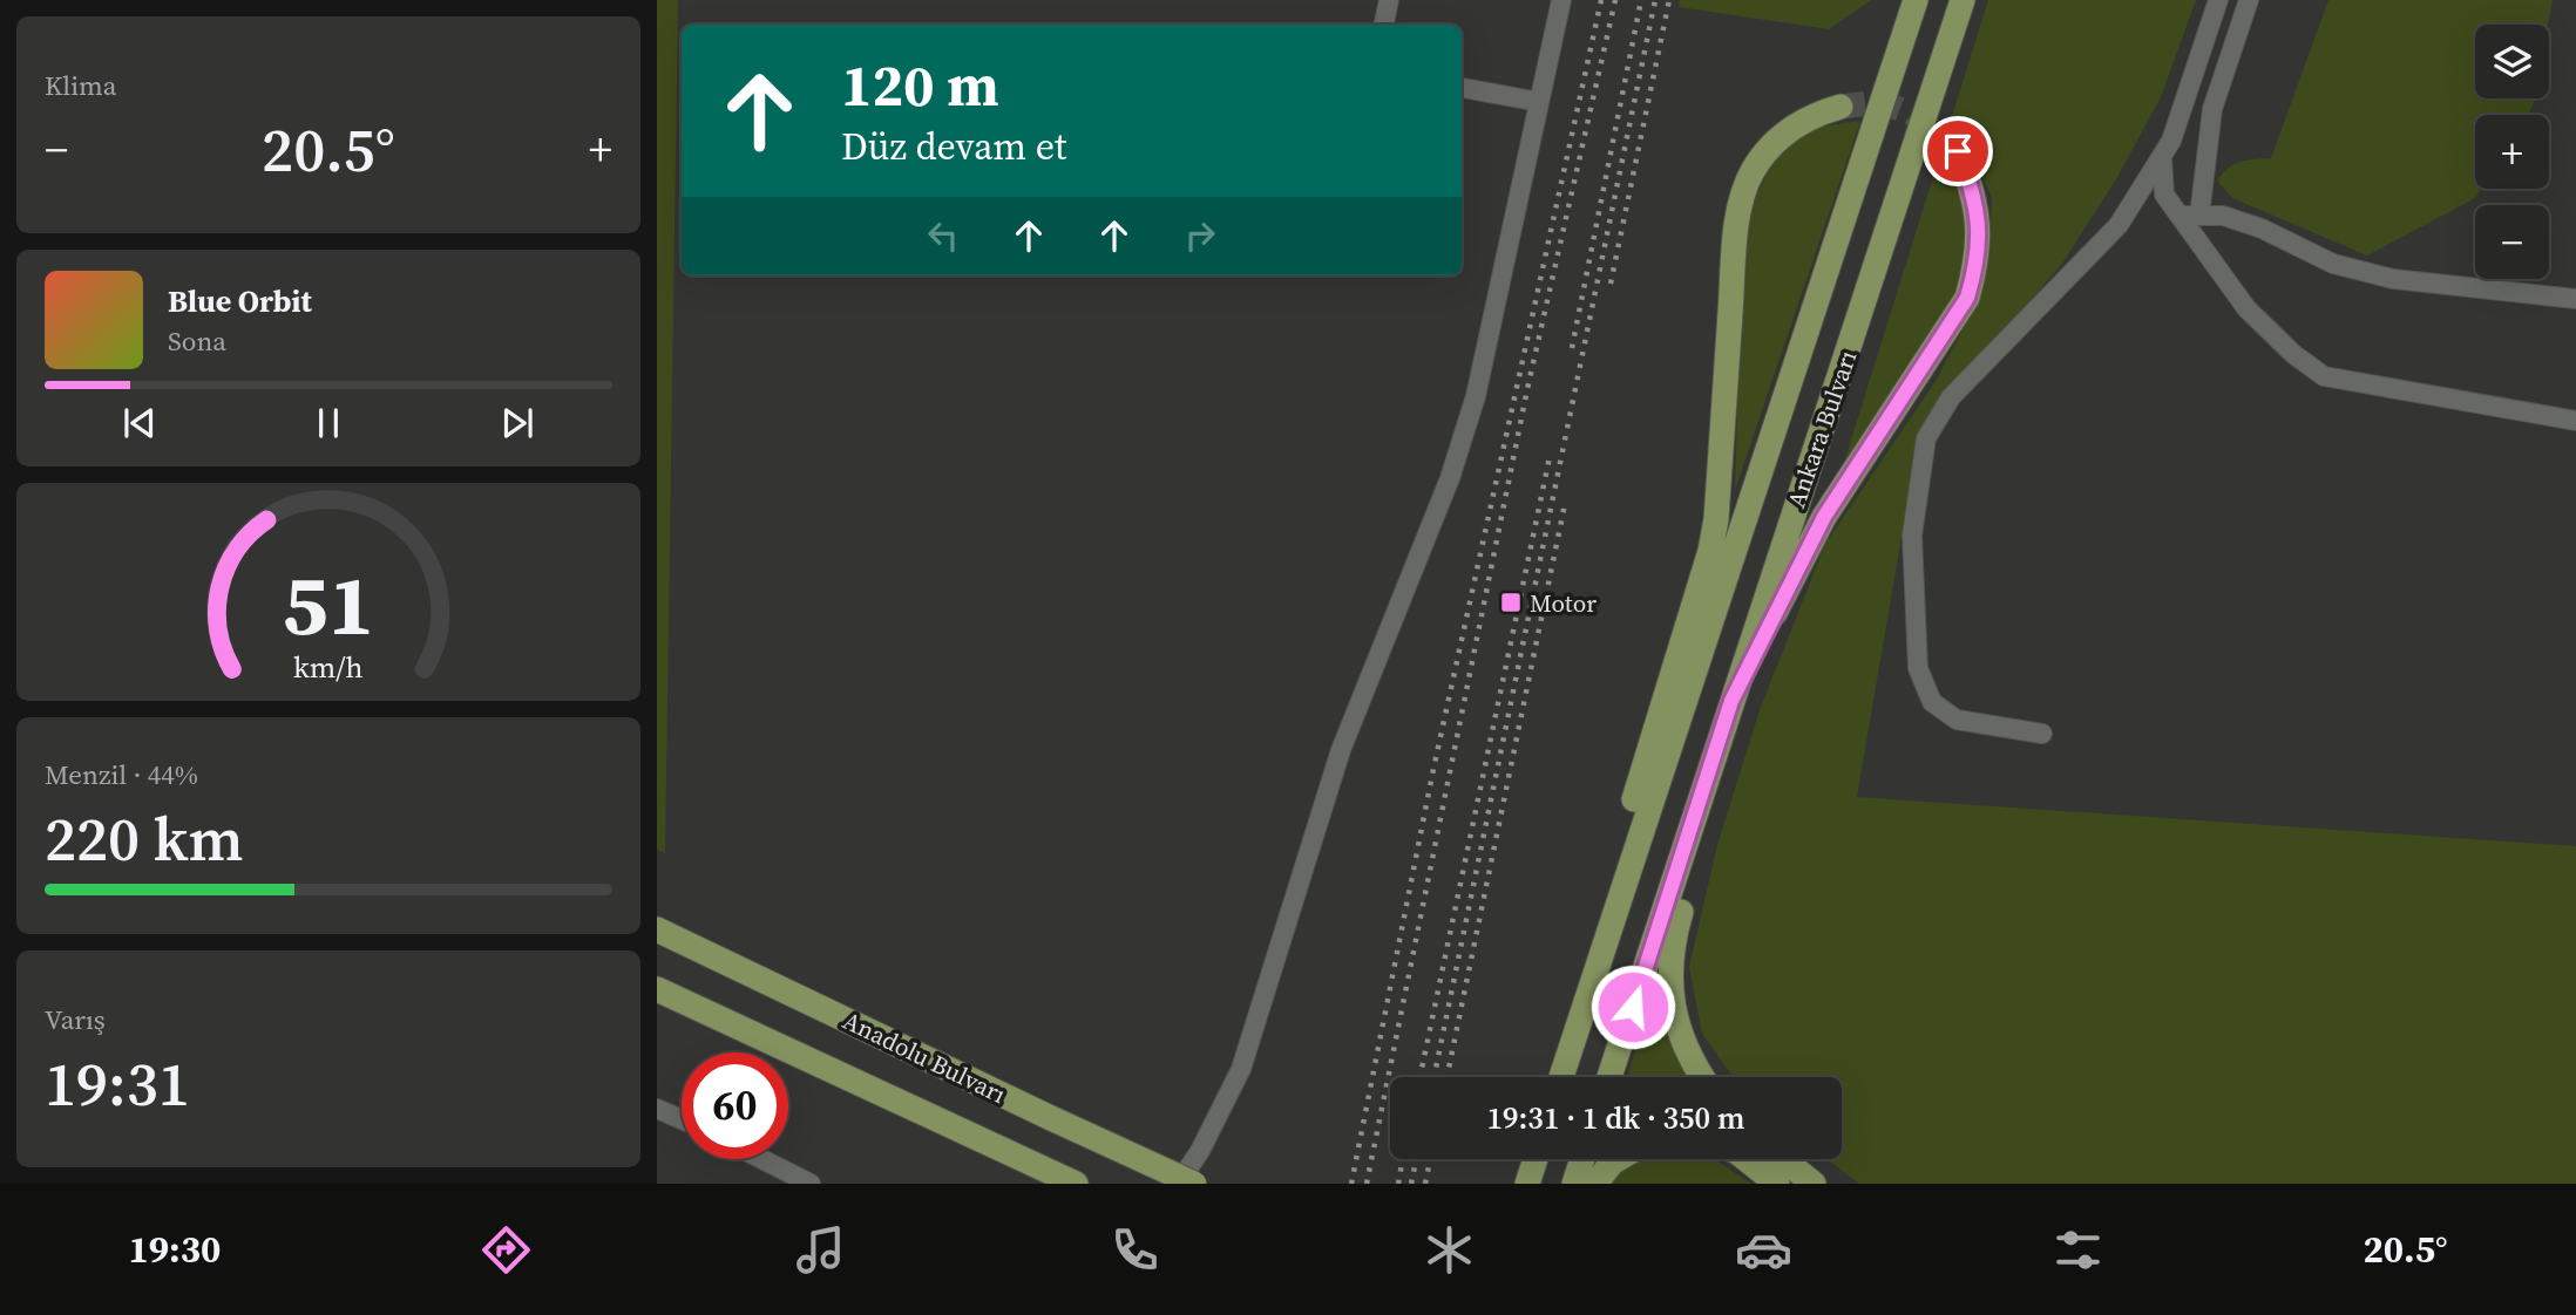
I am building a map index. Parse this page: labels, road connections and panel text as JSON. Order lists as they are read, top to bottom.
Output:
{
  "streets": {
    "main road": ["Ankara Bulvarı", "Anadolu Bulvarı"]
  },
  "places": {
    "transit": ["Motor"]
  },
  "page": {
    "tile": [
      "Klima",
      ["Menzil · 44%", "220 km"],
      ["Varış", "19:31"]
    ],
    "map_buttons": ["+", "−"],
    "turn": ["120 m", "Düz devam et"],
    "heat": ["−", "20.5°", "+"],
    "song": ["Blue Orbit", "Sona"],
    "limit": "60",
    "trip": "19:31 · 1 dk · 350 m",
    "tabs": ["19:30", "20.5°"],
    "gauge": ["51", "km/h"]
  }
}
